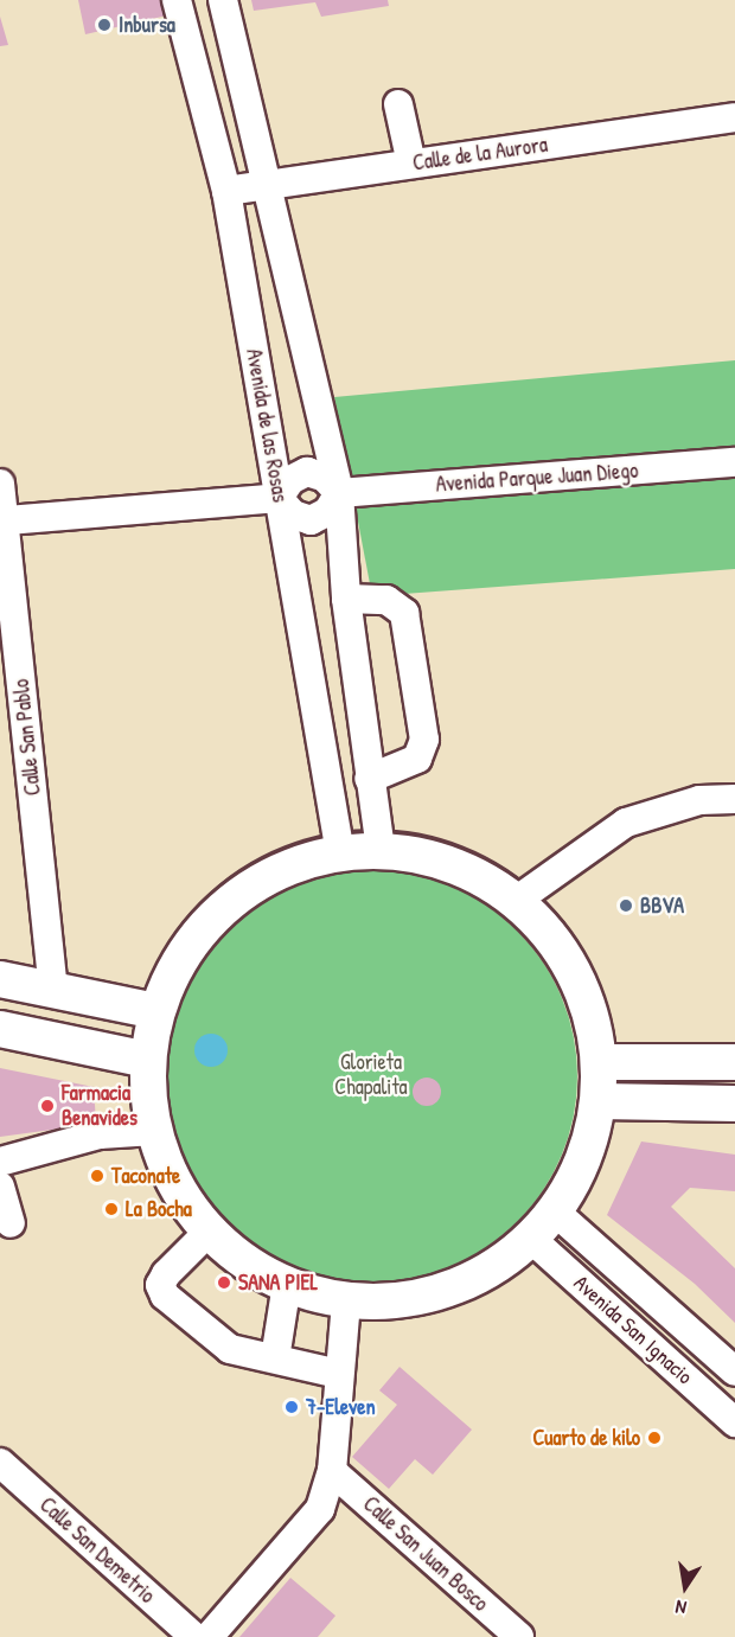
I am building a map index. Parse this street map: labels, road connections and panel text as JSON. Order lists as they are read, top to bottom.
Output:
{
  "streets": {
    "street": [
      "Calle de la Aurora",
      "Avenida de las Rosas",
      "Avenida Parque Juan Diego",
      "Calle San Pablo",
      "Avenida San Ignacio",
      "Calle San Demetrio",
      "Calle San Juan Bosco"
    ]
  },
  "crossings": [
    ["Calle de la Aurora", "Avenida de las Rosas"],
    ["Avenida de las Rosas", "Avenida Parque Juan Diego"]
  ],
  "parks": ["Glorieta Chapalita"],
  "places": [
    "Inbursa",
    "BBVA",
    "Farmacia Benavides",
    "Taconate",
    "La Bocha",
    "SANA PIEL",
    "7-Eleven",
    "Cuarto de kilo"
  ],
  "north": "bottom"
}
